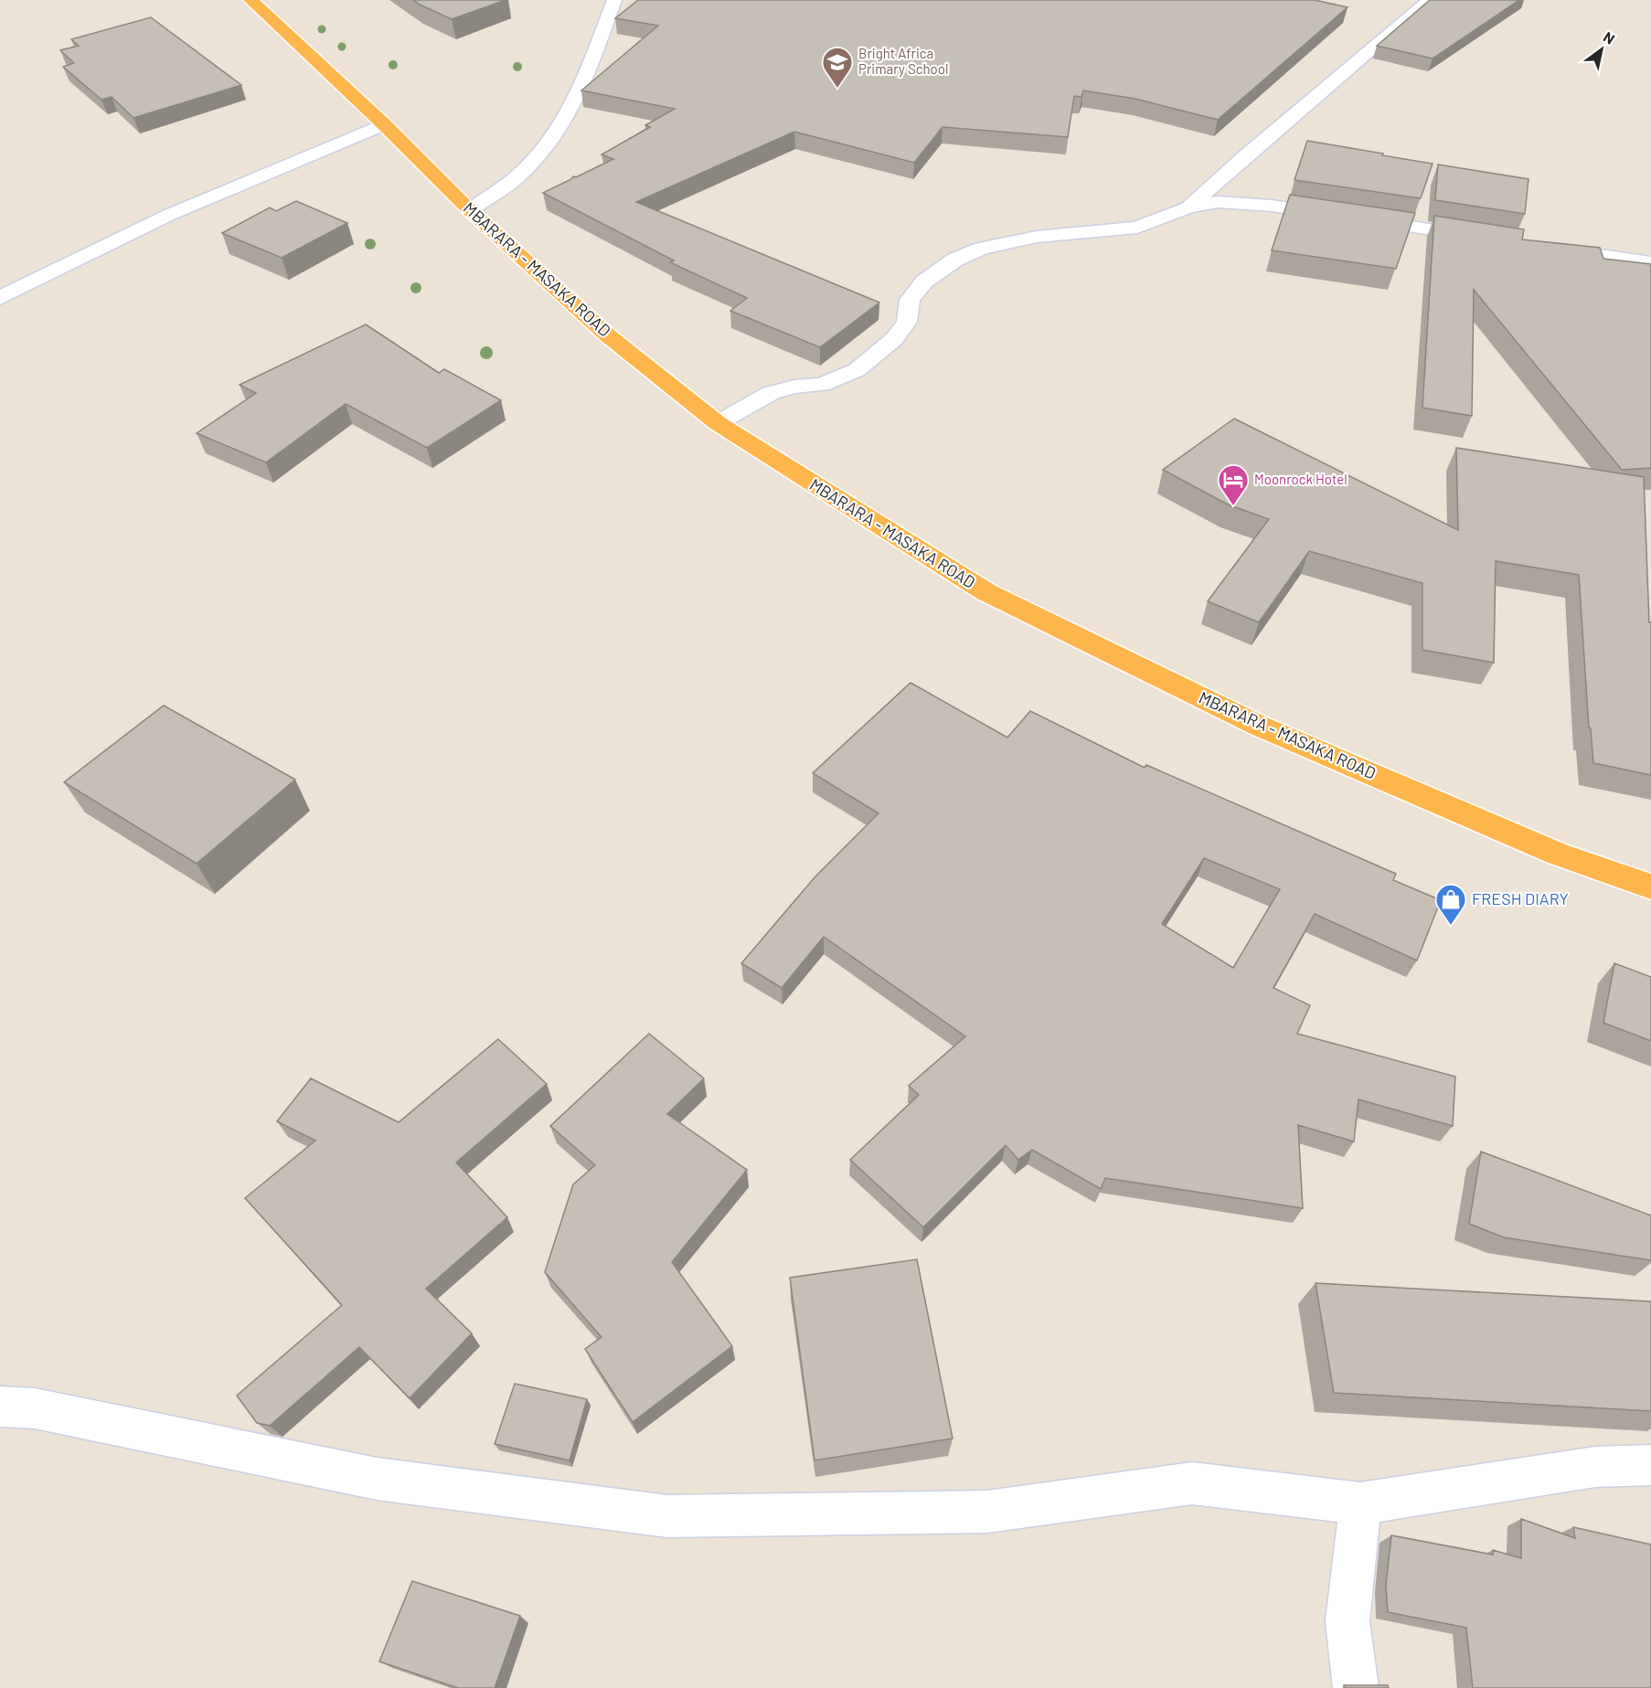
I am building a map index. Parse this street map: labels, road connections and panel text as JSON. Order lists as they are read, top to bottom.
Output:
{
  "streets": {
    "highway": ["MBARARA - MASAKA ROAD"]
  },
  "places": {
    "school or university": ["Bright Africa Primary School"],
    "hotel": ["Moonrock Hotel"],
    "shop": ["FRESH DIARY"]
  },
  "north": "top right"
}
